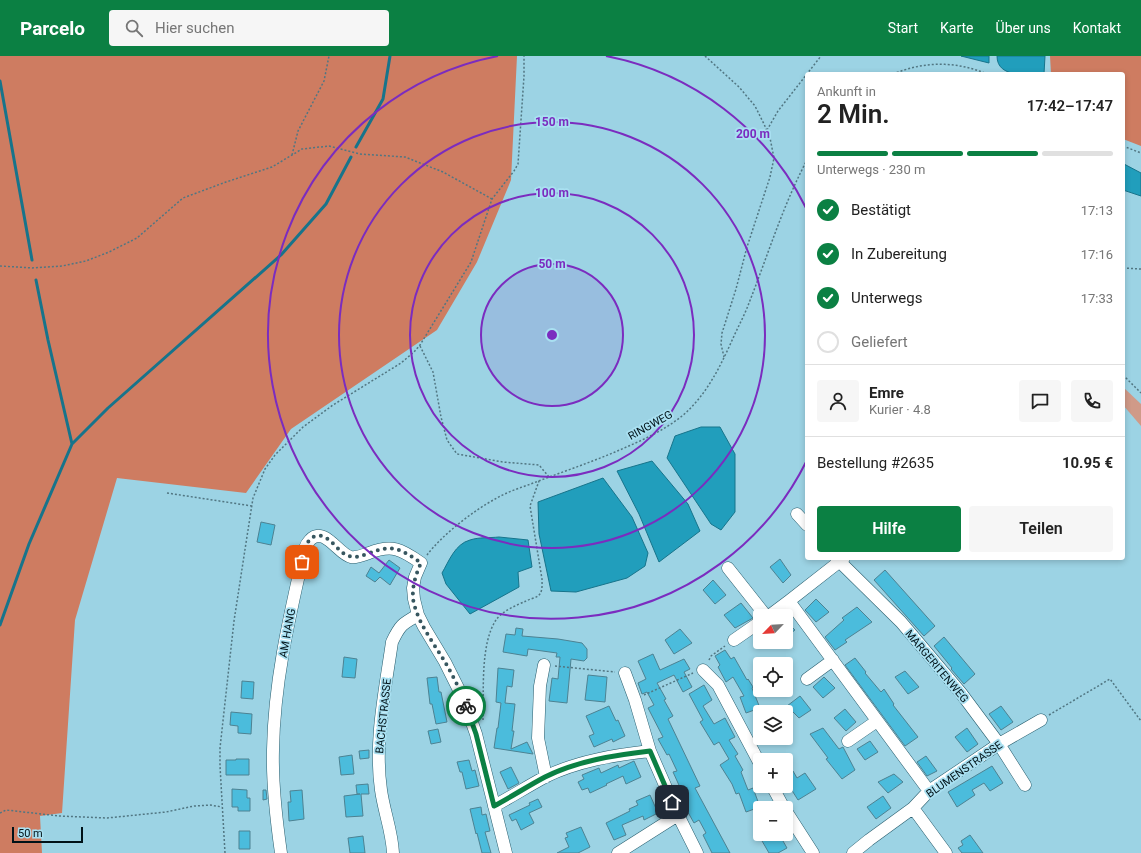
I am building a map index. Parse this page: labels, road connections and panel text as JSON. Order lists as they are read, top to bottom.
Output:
{
  "streets": {
    "street": [
      "AM HANG",
      "MARGERITENWEG",
      "BACHSTRASSE",
      "BLUMENSTRASSE"
    ],
    "path": ["RINGWEG"]
  },
  "crossings": [
    ["RINGWEG", "AM HANG"],
    ["MARGERITENWEG", "BLUMENSTRASSE"]
  ],
  "scale_bar": "50 m",
  "north": "bottom left",
  "page": {
    "header": "Parcelo",
    "search": "Hier suchen",
    "nav": [
      "Start",
      "Karte",
      "Über uns",
      "Kontakt"
    ],
    "heading": ["2 Min.", "Ankunft in", "17:42–17:47"],
    "panel": [
      "Emre",
      "Kurier · 4.8",
      "Bestellung #2635",
      "10.95 €"
    ],
    "bar": "Unterwegs · 230 m",
    "list": [
      ["Bestätigt", "17:13"],
      ["In Zubereitung", "17:16"],
      ["Unterwegs", "17:33"],
      "Geliefert"
    ],
    "buttons": ["Hilfe", "Teilen"],
    "map_buttons": ["+", "−"],
    "scale": "50 m"
  },
  "rings": [
    "150 m",
    "200 m",
    "100 m",
    "50 m"
  ]
}
